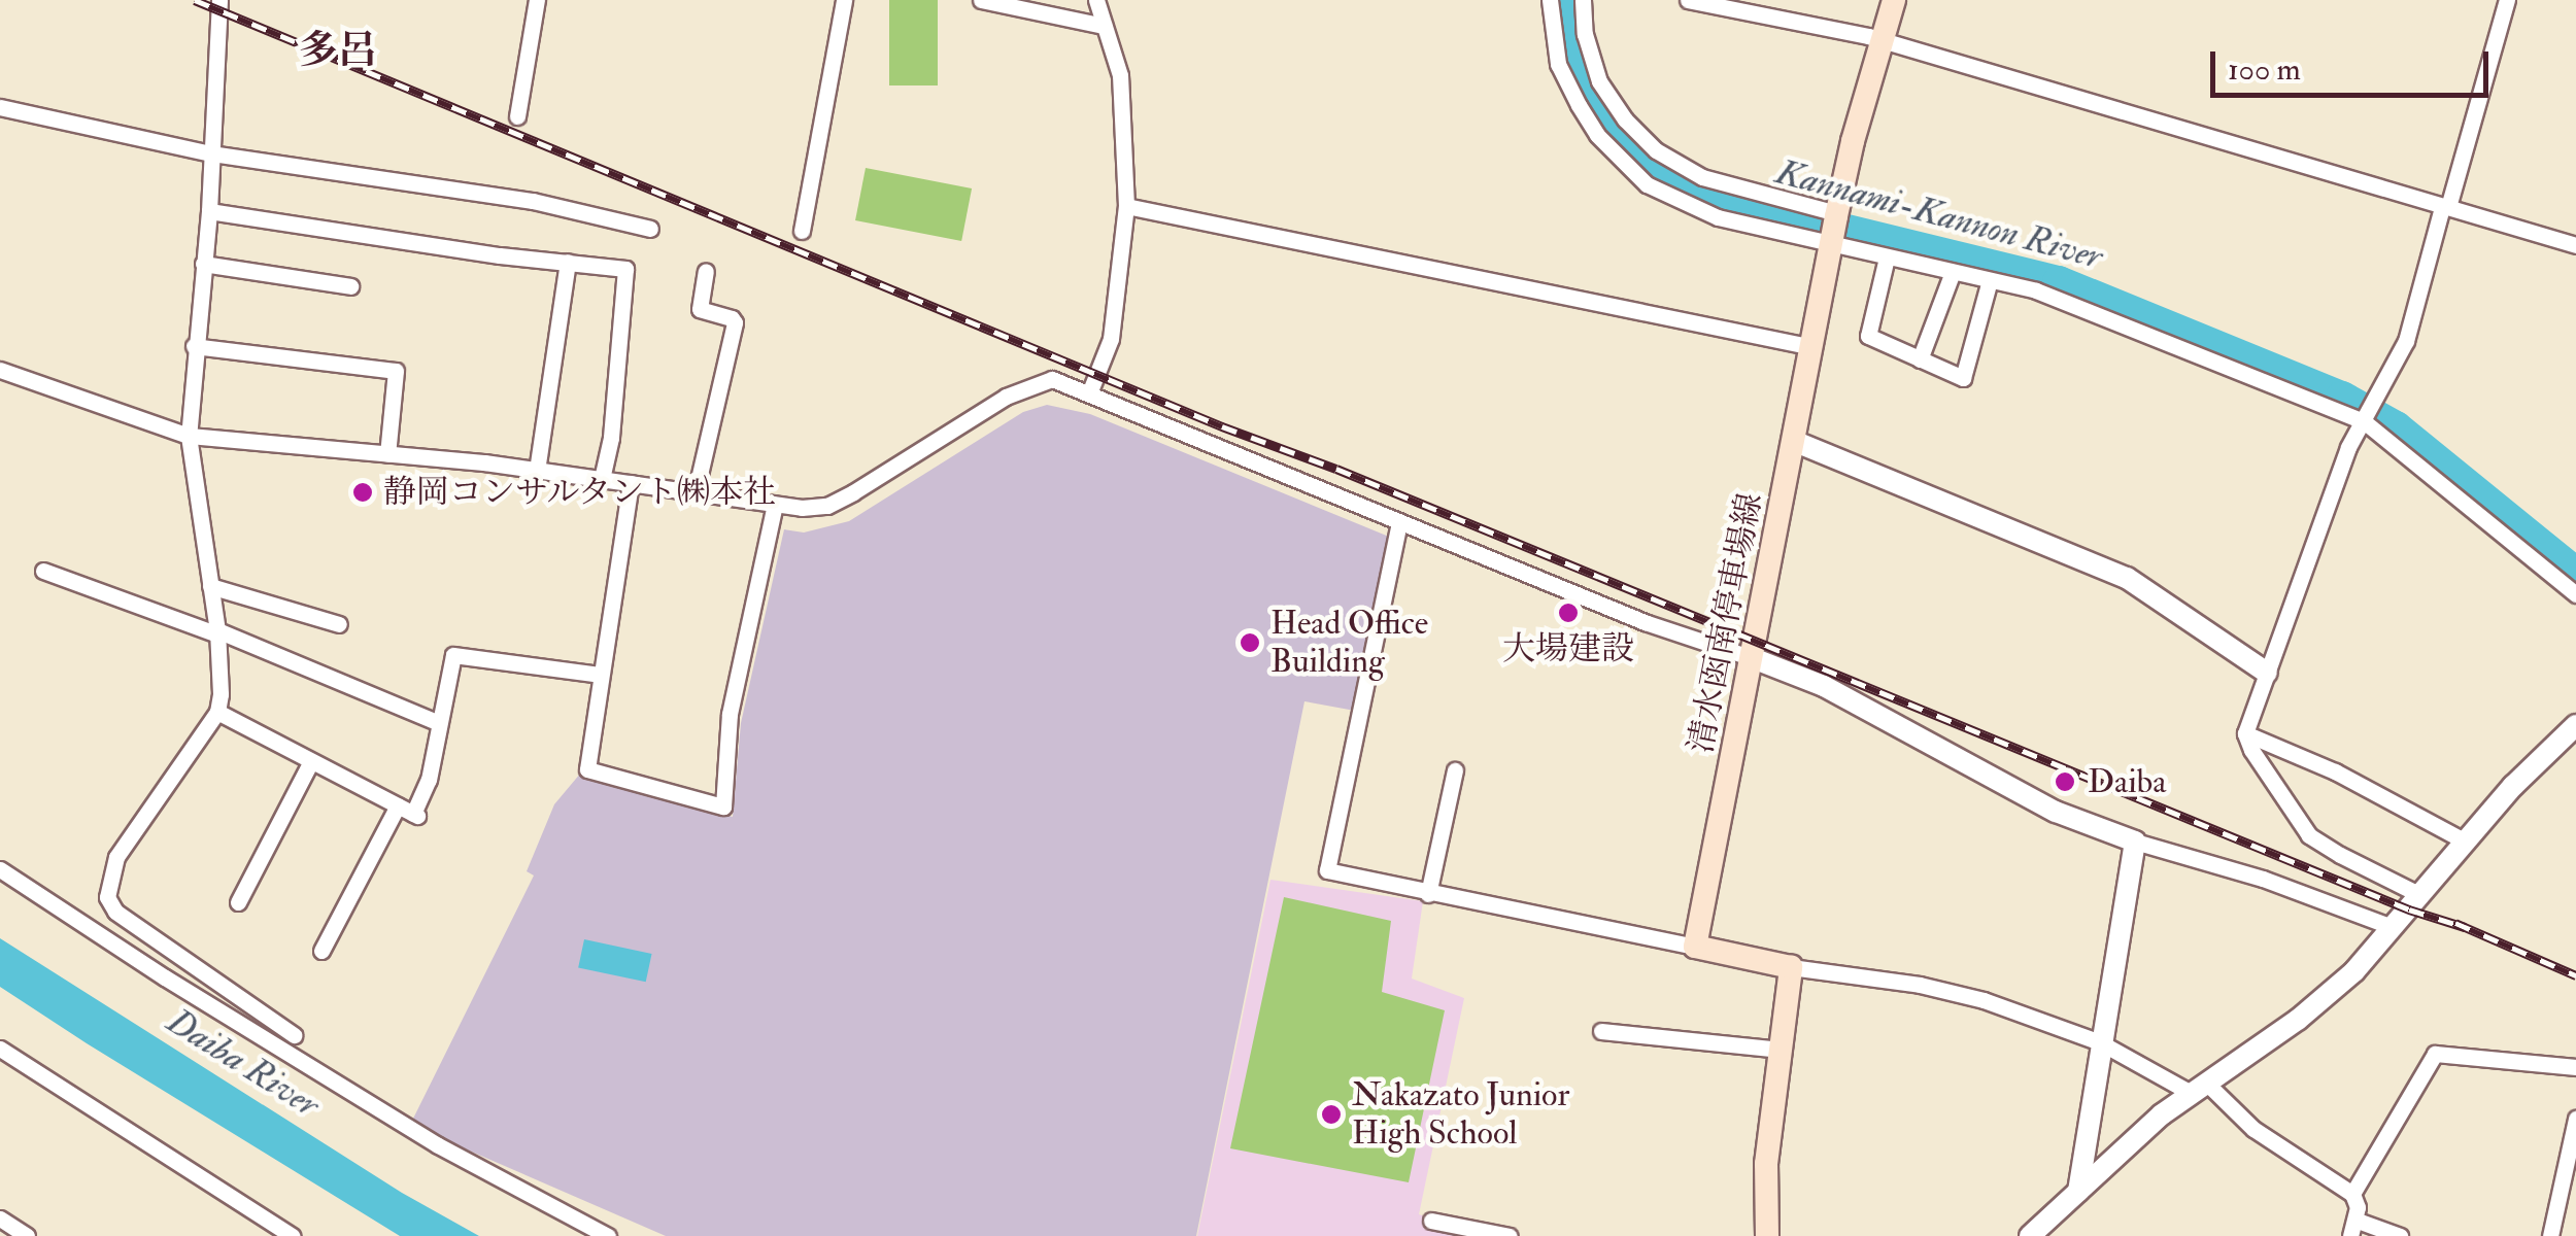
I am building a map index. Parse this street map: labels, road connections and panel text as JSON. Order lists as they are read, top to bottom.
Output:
{
  "streets": {
    "main road": ["清水函南停車場線"]
  },
  "districts": ["多呂"],
  "water": ["Kannami-Kannon River", "Daiba River"],
  "places": [
    "静岡コンサルタント㈱本社",
    "大場建設",
    "Head Office Building",
    "Daiba",
    "Nakazato Junior High School"
  ],
  "scale_bar": "100 m"
}
